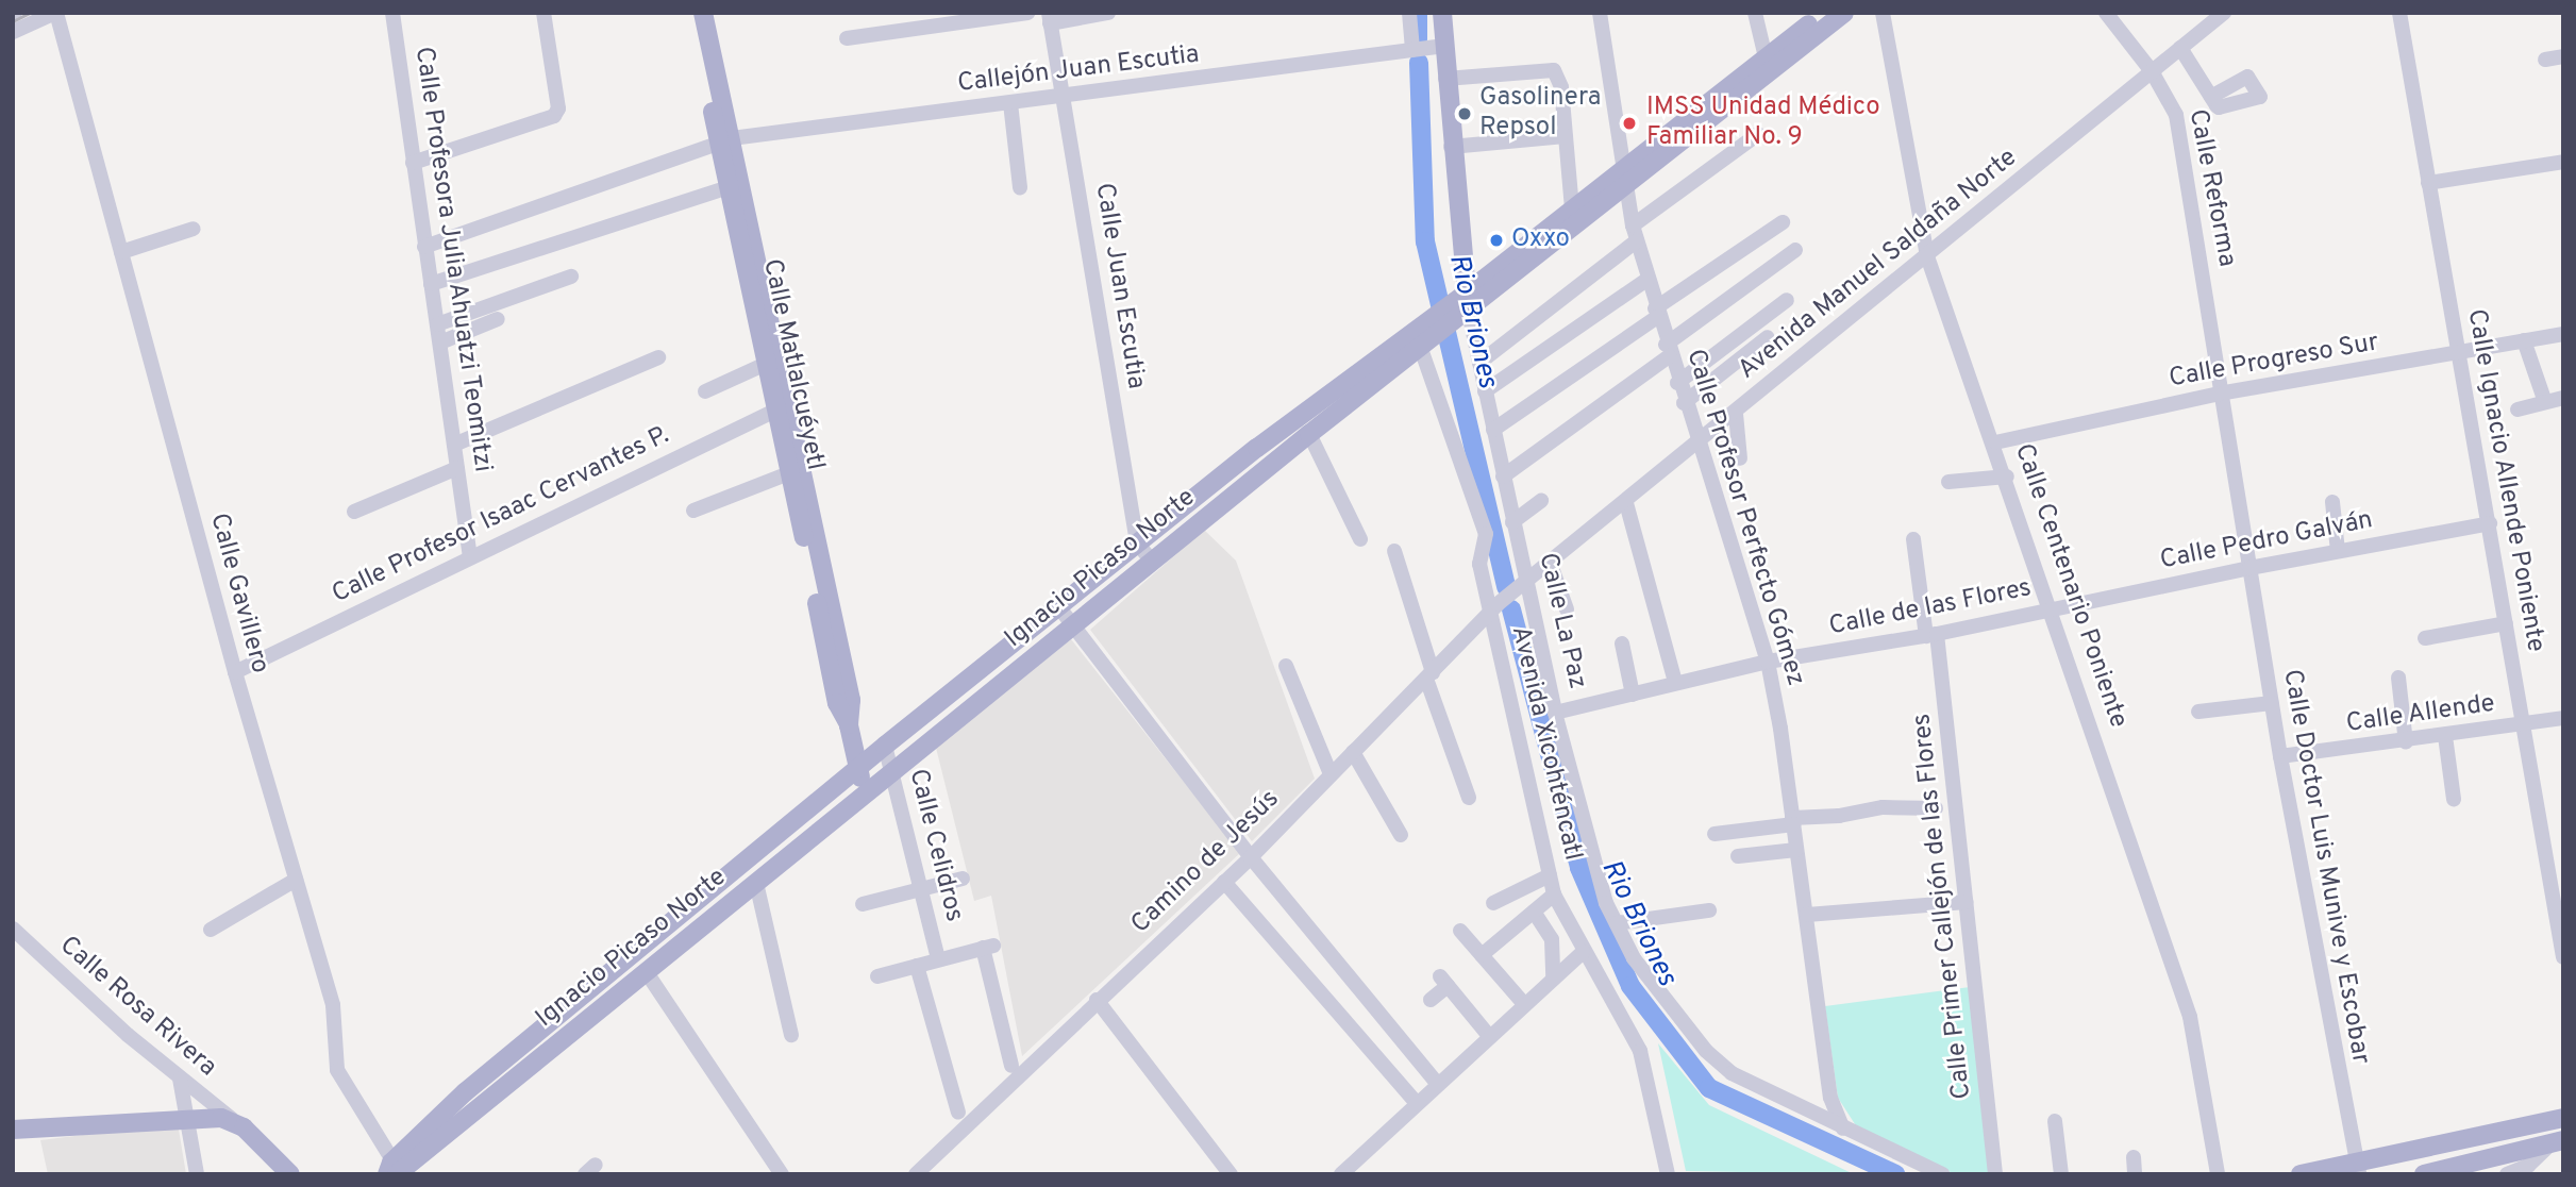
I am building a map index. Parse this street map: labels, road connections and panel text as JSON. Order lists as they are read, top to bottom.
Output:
{
  "streets": {
    "main road": ["Calle Matlalcuéyetl", "Ignacio Picaso Norte", "Calle La Paz"],
    "street": [
      "Callejón Juan Escutia",
      "Calle Reforma",
      "Calle Profesora Julia Ahuatzi Teomitzi",
      "Avenida Manuel Saldaña Norte",
      "Calle Juan Escutia",
      "Calle Progreso Sur",
      "Calle Ignacio Allende Poniente",
      "Calle Profesor Isaac Cervantes P.",
      "Calle Profesor Perfecto Gómez",
      "Calle Pedro Galván",
      "Calle Centenario Poniente",
      "Calle Gavillero",
      "Calle de las Flores",
      "Calle Allende",
      "Avenida Xicohténcatl",
      "Calle Celidros",
      "Camino de Jesús",
      "Calle Doctor Luis Munive y Escobar",
      "Calle Primer Callejón de las Flores",
      "Calle Rosa Rivera"
    ]
  },
  "crossings": [
    ["Callejón Juan Escutia", "Calle Profesora Julia Ahuatzi Teomitzi"],
    ["Callejón Juan Escutia", "Calle Juan Escutia"],
    ["Callejón Juan Escutia", "Calle Matlalcuéyetl"],
    ["Callejón Juan Escutia", "Calle La Paz"],
    ["Calle Reforma", "Avenida Manuel Saldaña Norte"],
    ["Calle Reforma", "Calle Progreso Sur"],
    ["Calle Reforma", "Calle Pedro Galván"],
    ["Calle Reforma", "Calle Doctor Luis Munive y Escobar"],
    ["Calle Profesora Julia Ahuatzi Teomitzi", "Calle Profesor Isaac Cervantes P."],
    ["Avenida Manuel Saldaña Norte", "Calle Profesor Perfecto Gómez"],
    ["Avenida Manuel Saldaña Norte", "Calle Centenario Poniente"],
    ["Avenida Manuel Saldaña Norte", "Calle La Paz"],
    ["Avenida Manuel Saldaña Norte", "Camino de Jesús"],
    ["Calle Juan Escutia", "Ignacio Picaso Norte"],
    ["Calle Progreso Sur", "Calle Ignacio Allende Poniente"],
    ["Calle Progreso Sur", "Calle Centenario Poniente"],
    ["Calle Matlalcuéyetl", "Calle Profesor Isaac Cervantes P."],
    ["Calle Matlalcuéyetl", "Ignacio Picaso Norte"],
    ["Calle Ignacio Allende Poniente", "Calle Pedro Galván"],
    ["Calle Ignacio Allende Poniente", "Calle Allende"],
    ["Calle Profesor Isaac Cervantes P.", "Calle Gavillero"],
    ["Calle Profesor Perfecto Gómez", "Ignacio Picaso Norte"],
    ["Calle Profesor Perfecto Gómez", "Calle de las Flores"],
    ["Calle Profesor Perfecto Gómez", "Calle La Paz"],
    ["Calle Pedro Galván", "Calle Centenario Poniente"],
    ["Calle Pedro Galván", "Calle de las Flores"],
    ["Calle Pedro Galván", "Calle Doctor Luis Munive y Escobar"],
    ["Ignacio Picaso Norte", "Calle Gavillero"],
    ["Ignacio Picaso Norte", "Calle La Paz"],
    ["Ignacio Picaso Norte", "Avenida Xicohténcatl"],
    ["Ignacio Picaso Norte", "Calle Celidros"],
    ["Calle Centenario Poniente", "Calle de las Flores"],
    ["Calle de las Flores", "Calle La Paz"],
    ["Calle de las Flores", "Calle Primer Callejón de las Flores"],
    ["Calle La Paz", "Camino de Jesús"],
    ["Calle Allende", "Calle Doctor Luis Munive y Escobar"],
    ["Avenida Xicohténcatl", "Camino de Jesús"]
  ],
  "water": ["Rio Briones"],
  "places": ["Gasolinera Repsol", "IMSS Unidad Médico Familiar No. 9", "Oxxo"]
}
